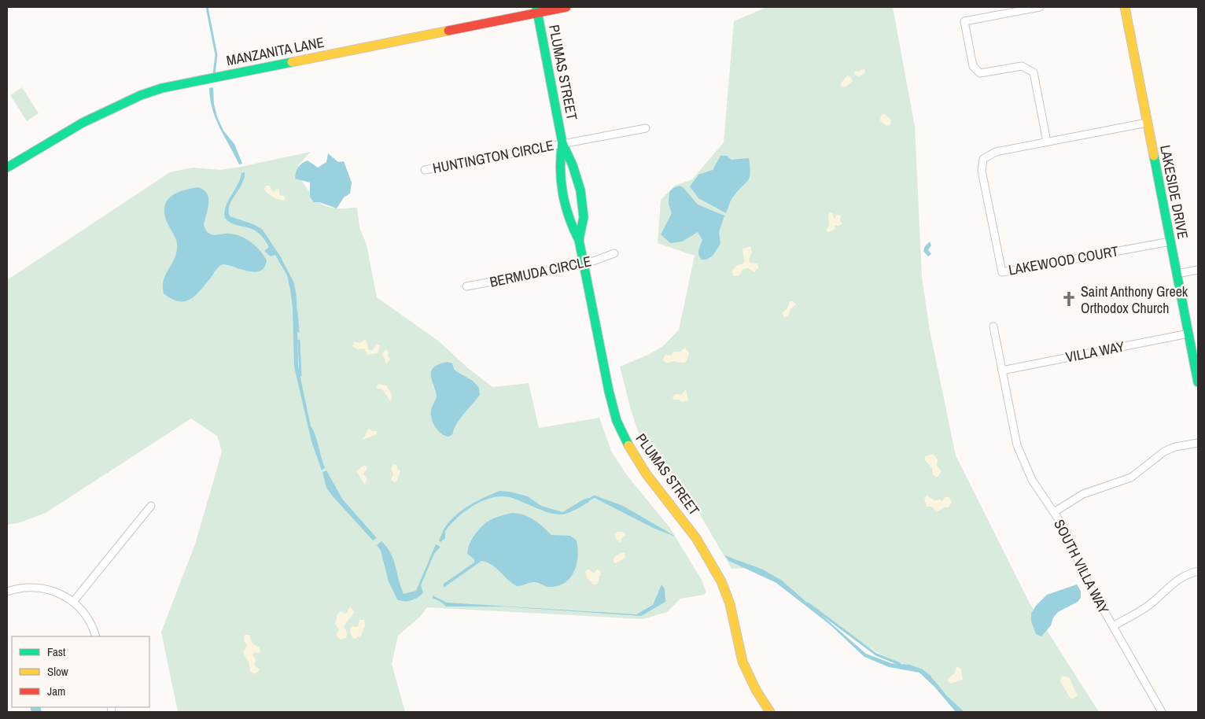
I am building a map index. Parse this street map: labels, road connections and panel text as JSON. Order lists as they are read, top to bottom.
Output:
{
  "streets": {
    "street": [
      "MANZANITA LANE",
      "PLUMAS STREET",
      "HUNTINGTON CIRCLE",
      "LAKESIDE DRIVE",
      "LAKEWOOD COURT",
      "BERMUDA CIRCLE",
      "VILLA WAY",
      "SOUTH VILLA WAY"
    ]
  },
  "crossings": [
    ["MANZANITA LANE", "PLUMAS STREET"],
    ["PLUMAS STREET", "HUNTINGTON CIRCLE"],
    ["PLUMAS STREET", "BERMUDA CIRCLE"],
    ["LAKESIDE DRIVE", "LAKEWOOD COURT"],
    ["LAKESIDE DRIVE", "VILLA WAY"],
    ["VILLA WAY", "SOUTH VILLA WAY"]
  ],
  "places": {
    "church": ["Saint Anthony Greek Orthodox Church"]
  },
  "legend": ["Fast", "Slow", "Jam"]
}
